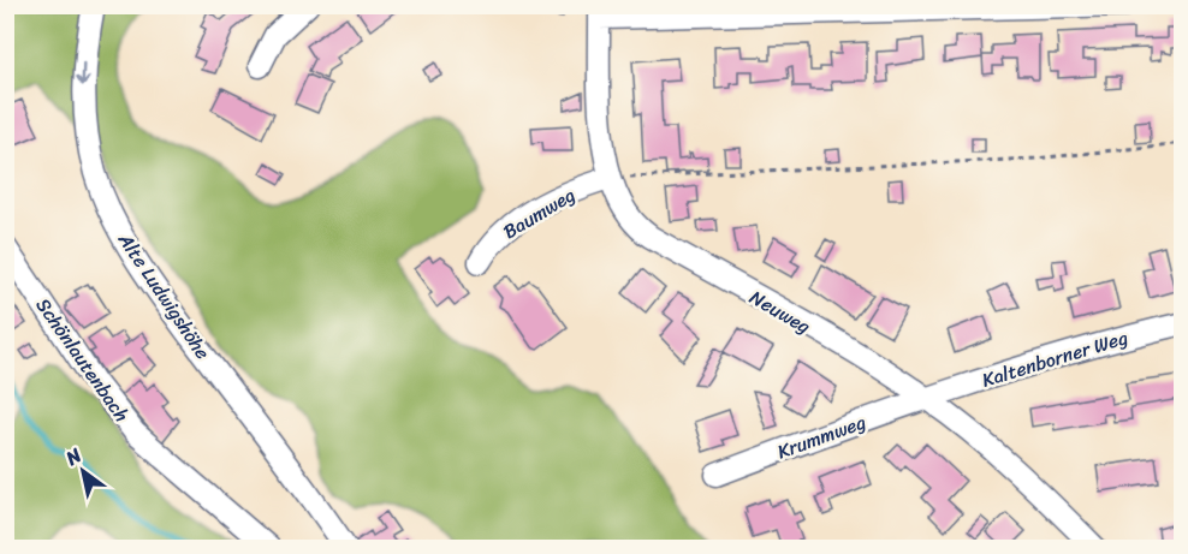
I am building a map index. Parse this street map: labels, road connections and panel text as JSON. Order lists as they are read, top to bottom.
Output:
{
  "streets": {
    "street": [
      "Baumweg",
      "Alte Ludwigshöhe",
      "Neuweg",
      "Kaltenborner Weg",
      "Schönlautenbach",
      "Krummweg"
    ]
  },
  "crossings": [
    ["Baumweg", "Neuweg"],
    ["Neuweg", "Kaltenborner Weg"],
    ["Neuweg", "Krummweg"],
    ["Kaltenborner Weg", "Krummweg"]
  ],
  "one_way": ["Alte Ludwigshöhe"],
  "north": "top left"
}
